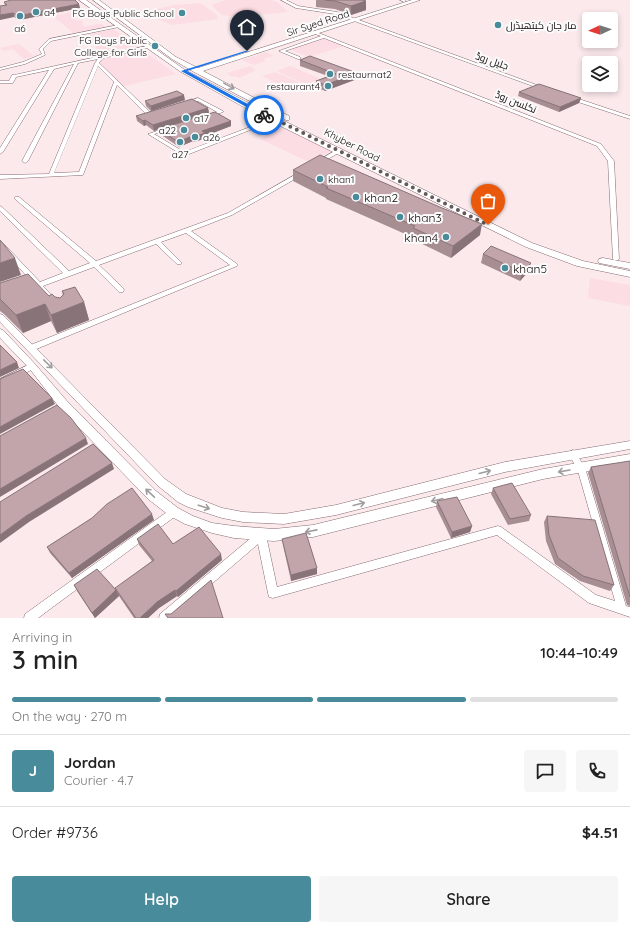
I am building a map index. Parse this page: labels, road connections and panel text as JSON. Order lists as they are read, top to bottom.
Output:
{
  "streets": {
    "main road": ["Sir Syed Road", "Khyber Road"],
    "street": ["جلیل روڈ", "نکلسن روڈ"]
  },
  "crossings": [
    ["Sir Syed Road", "جلیل روڈ"],
    ["Sir Syed Road", "نکلسن روڈ"]
  ],
  "places": [
    "a4",
    "FG Boys Public School",
    "a6",
    "مار جان کیتھیڈرل",
    "FG Boys Public College for Girls",
    "restaurnat2",
    "restaurant4",
    "a17",
    "a22",
    "a26",
    "a27",
    "khan1",
    "khan2",
    "khan3",
    "khan4",
    "khan5"
  ],
  "north": "left",
  "page": {
    "heading": ["3 min", "Arriving in", "10:44–10:49"],
    "panel": [
      "Jordan",
      "Courier · 4.7",
      "Order #9736",
      "$4.51"
    ],
    "bar": "On the way · 270 m",
    "round": "J",
    "buttons": ["Help", "Share"]
  }
}
